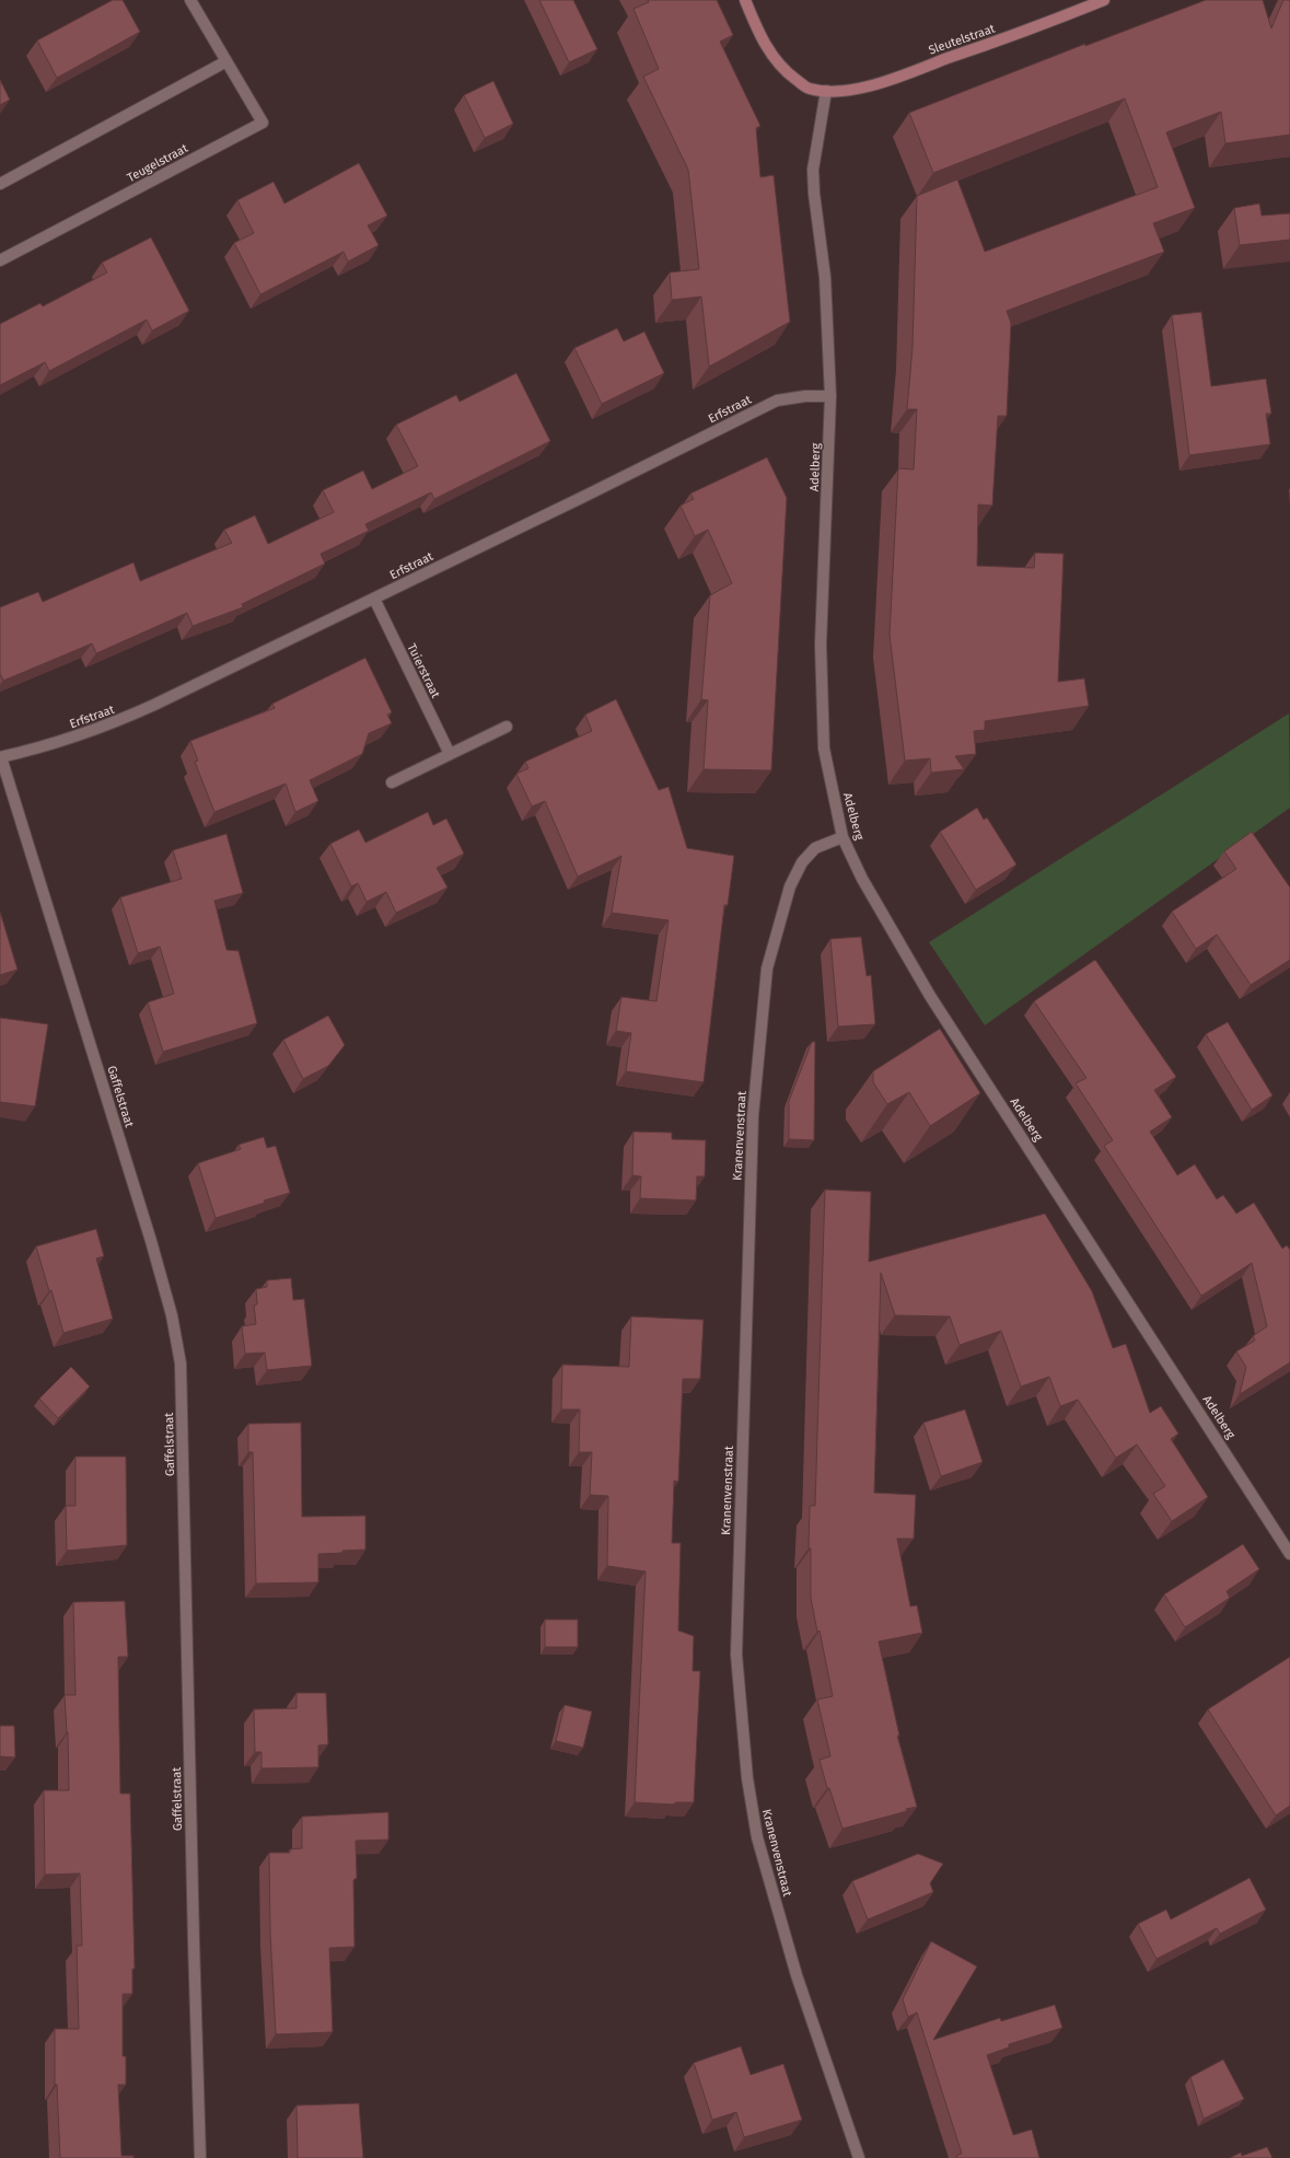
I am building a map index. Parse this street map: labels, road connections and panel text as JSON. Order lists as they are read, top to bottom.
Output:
{
  "streets": {
    "main road": ["Sleutelstraat"],
    "street": [
      "Teugelstraat",
      "Erfstraat",
      "Adelberg",
      "Tuierstraat",
      "Gaffelstraat",
      "Kranenvenstraat"
    ]
  },
  "crossings": [
    ["Sleutelstraat", "Adelberg"],
    ["Erfstraat", "Adelberg"],
    ["Erfstraat", "Tuierstraat"],
    ["Erfstraat", "Gaffelstraat"],
    ["Adelberg", "Kranenvenstraat"]
  ]
}
